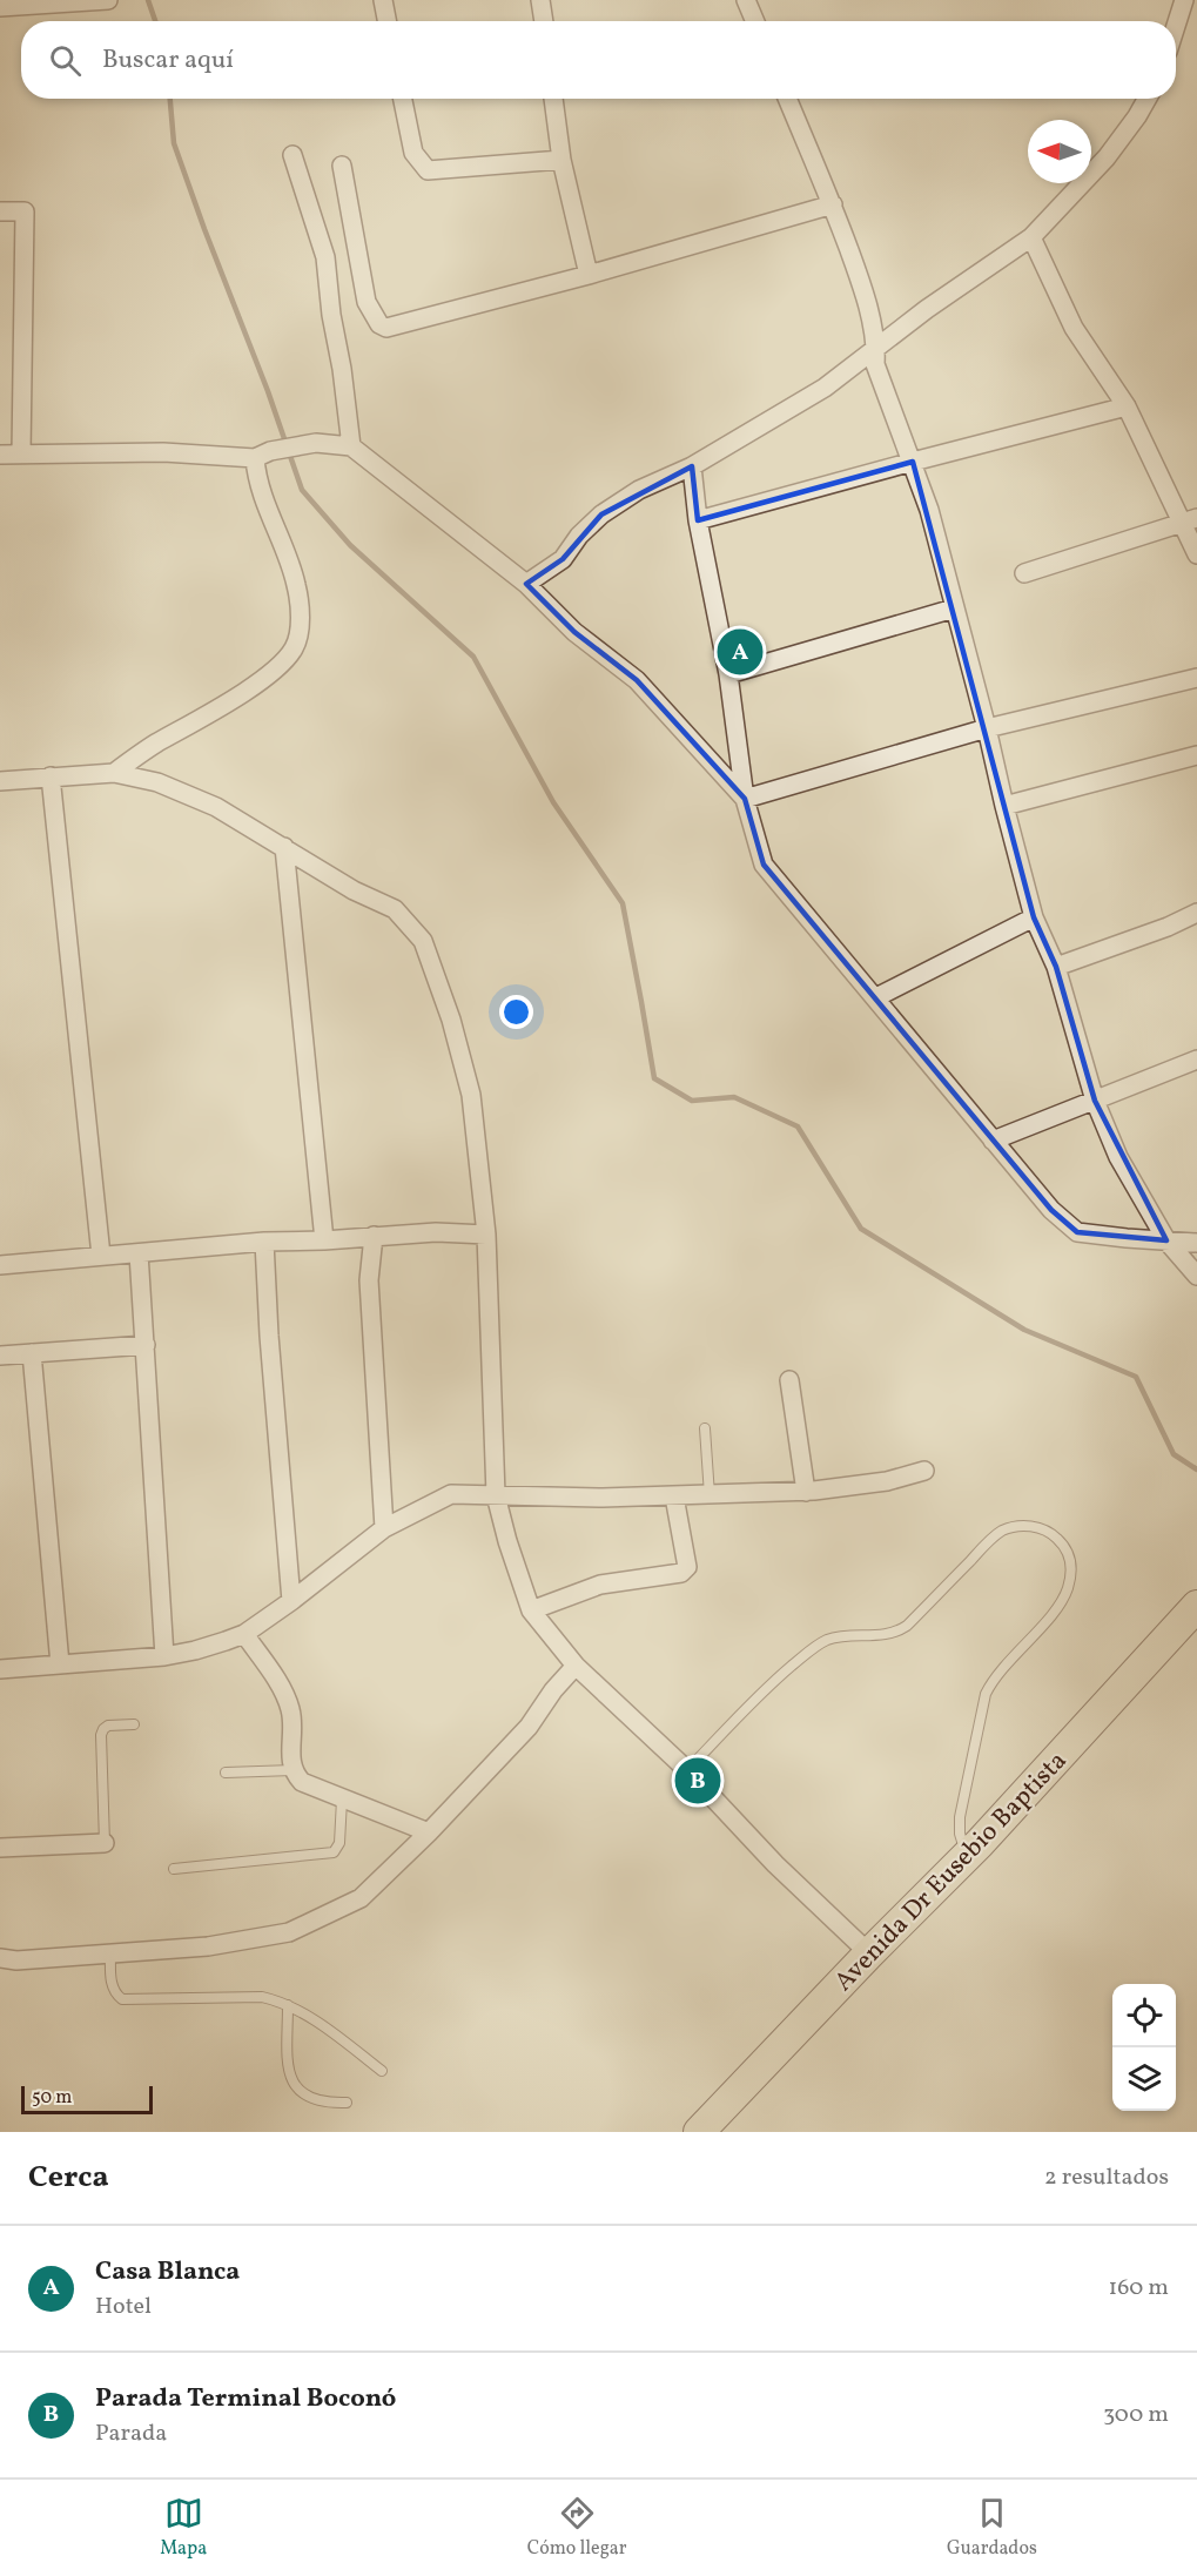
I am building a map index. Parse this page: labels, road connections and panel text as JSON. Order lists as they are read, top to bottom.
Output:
{
  "streets": {
    "main road": ["Avenida Dr Eusebio Baptista"]
  },
  "scale_bar": "50 m",
  "north": "left",
  "page": {
    "search": "Buscar aquí",
    "pins": ["A", "B"],
    "scale": "50 m",
    "heading": ["Cerca", "2 resultados"],
    "list": [
      {
        "mark": "A",
        "name": "Casa Blanca",
        "note": "Hotel",
        "value": "160 m"
      },
      {
        "mark": "B",
        "name": "Parada Terminal Boconó",
        "note": "Parada",
        "value": "300 m"
      }
    ],
    "nav": ["Mapa", "Cómo llegar", "Guardados"]
  }
}
